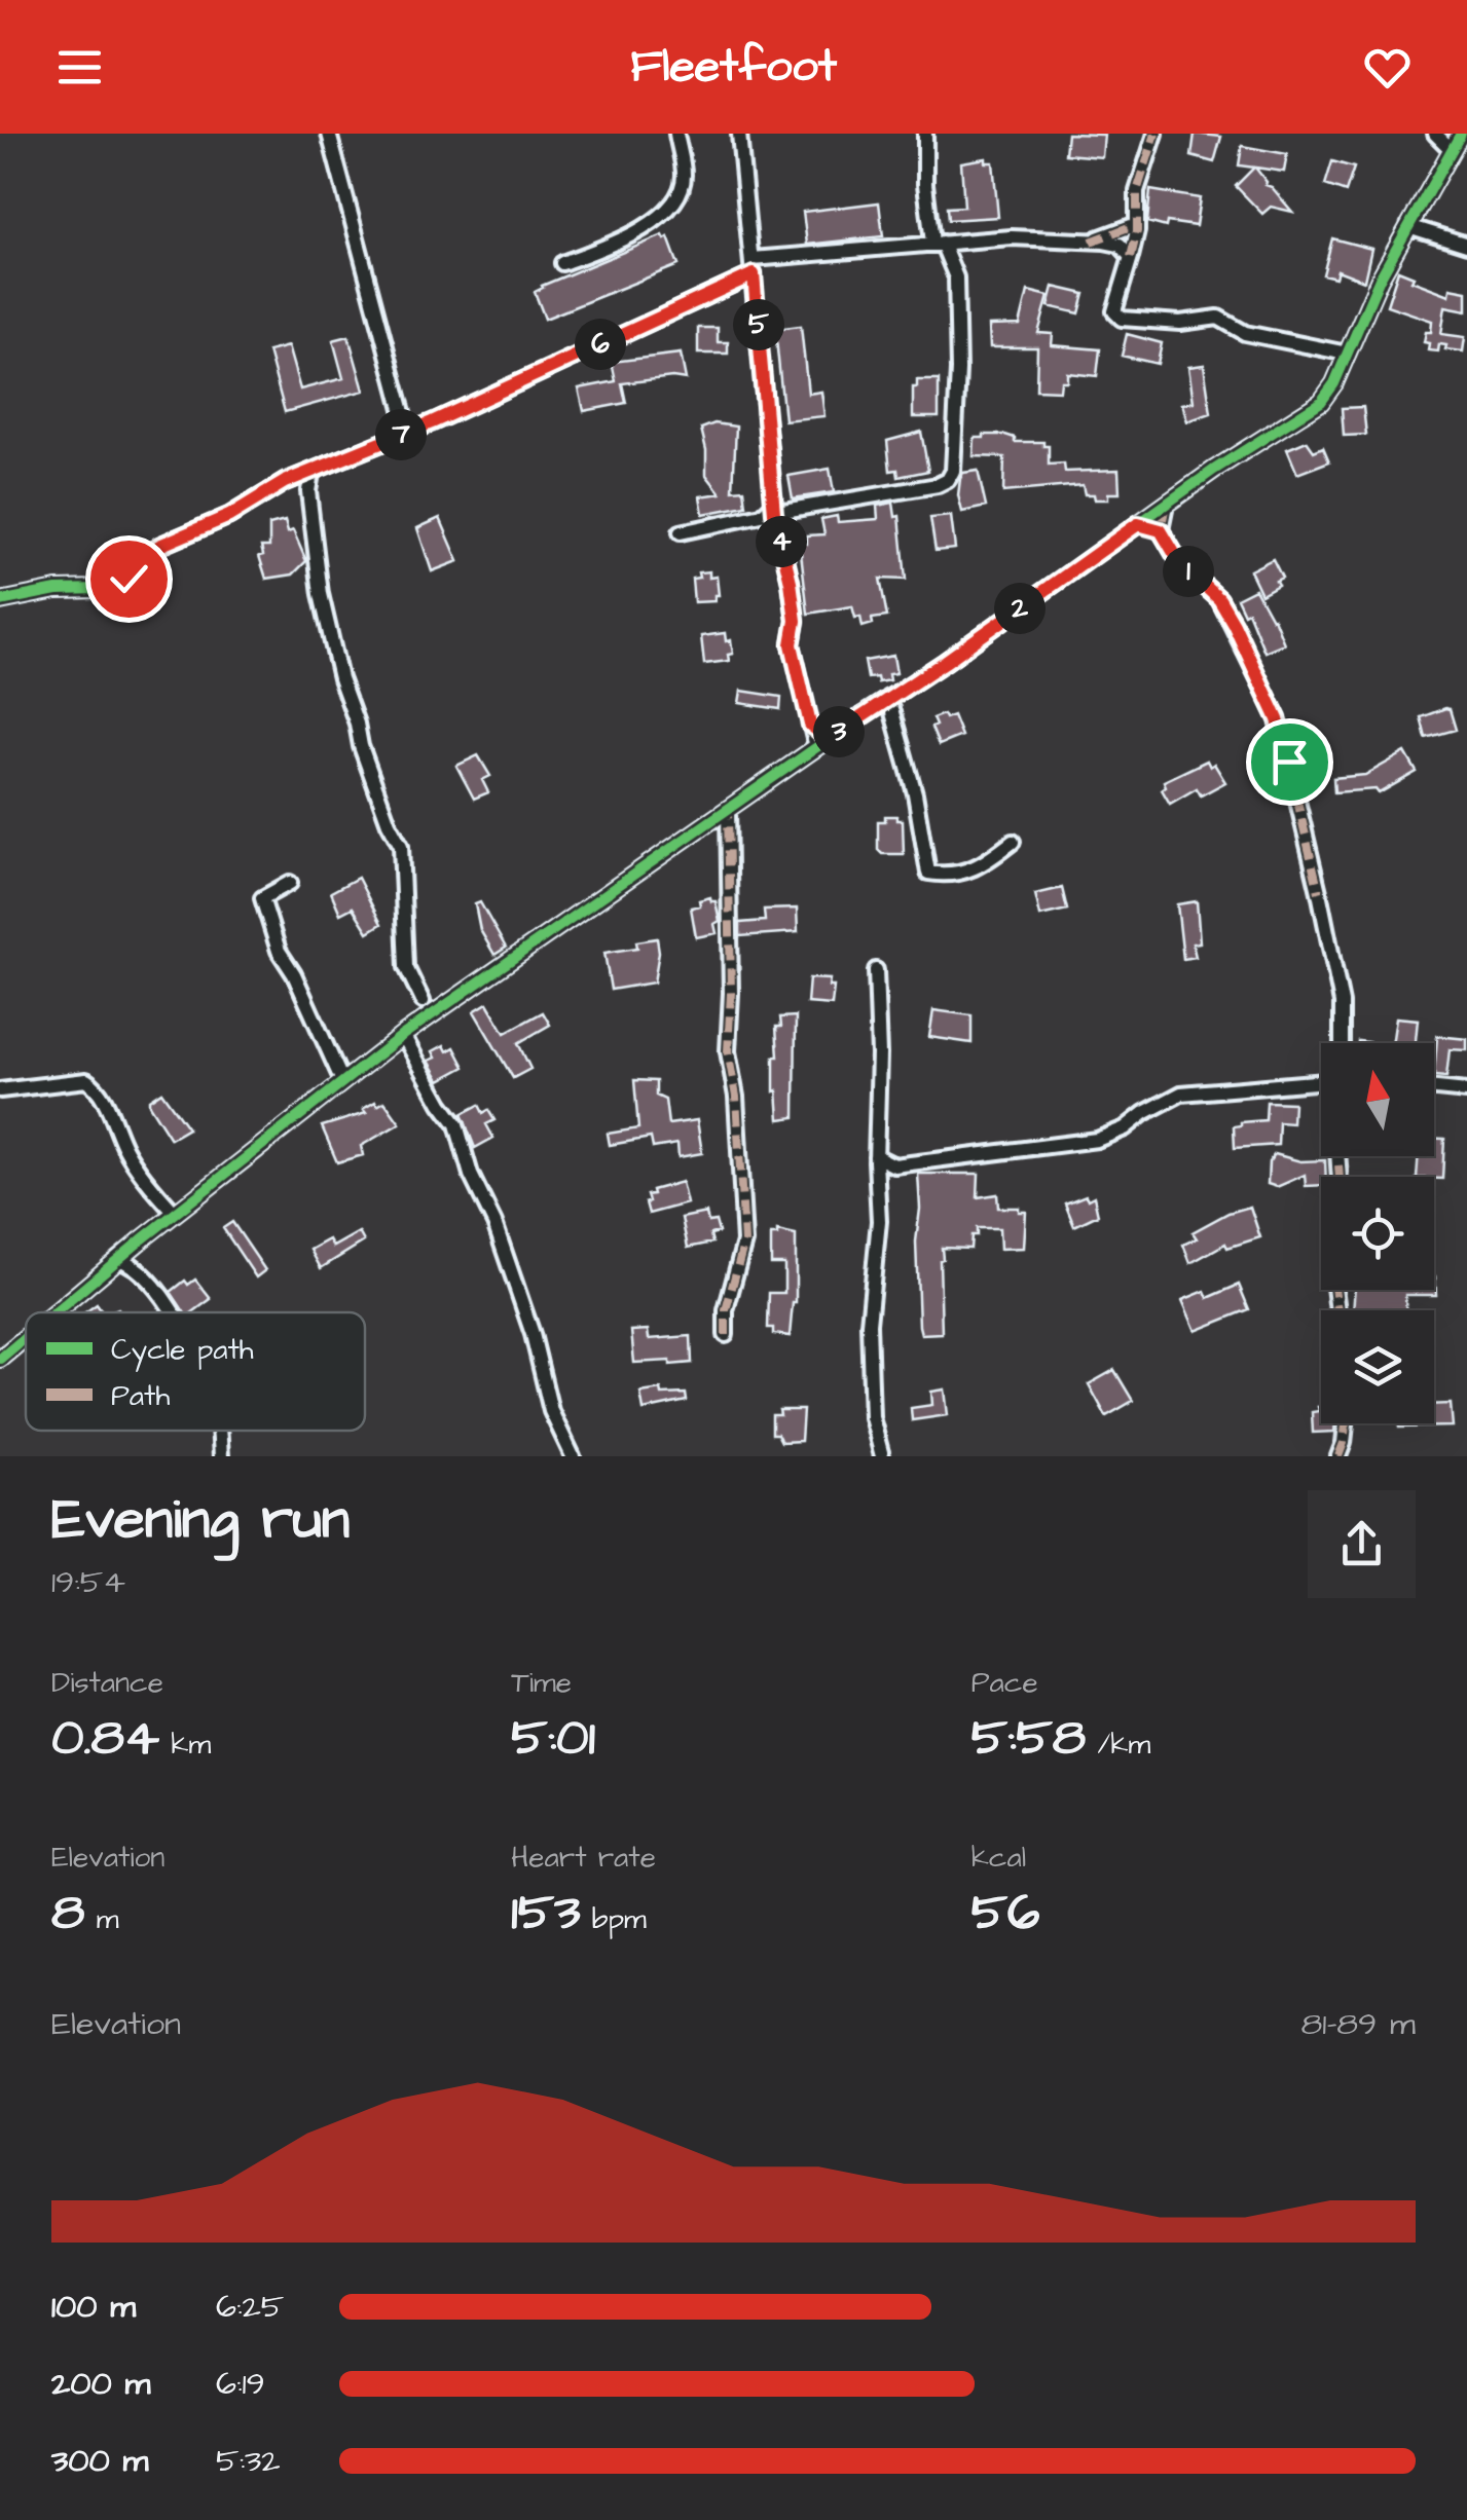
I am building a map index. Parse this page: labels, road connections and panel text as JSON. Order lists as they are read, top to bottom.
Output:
{
  "legend": ["Cycle path", "Path"],
  "north": "top",
  "page": {
    "header": "Fleetfoot",
    "pins": [
      "5",
      "6",
      "7",
      "4",
      "1",
      "2",
      "3"
    ],
    "heading": ["Evening run", "19:54"],
    "stats": [
      ["Distance", "0.84 km"],
      ["Time", "5:01"],
      ["Pace", "5:58 /km"],
      ["Elevation", "8 m"],
      ["Heart rate", "153 bpm"],
      ["kcal", "56"]
    ],
    "chart": ["Elevation", "81–89 m"],
    "list": [
      {
        "name": "100 m",
        "note": "6:25"
      },
      {
        "name": "200 m",
        "note": "6:19"
      },
      {
        "name": "300 m",
        "note": "5:32"
      }
    ]
  }
}
